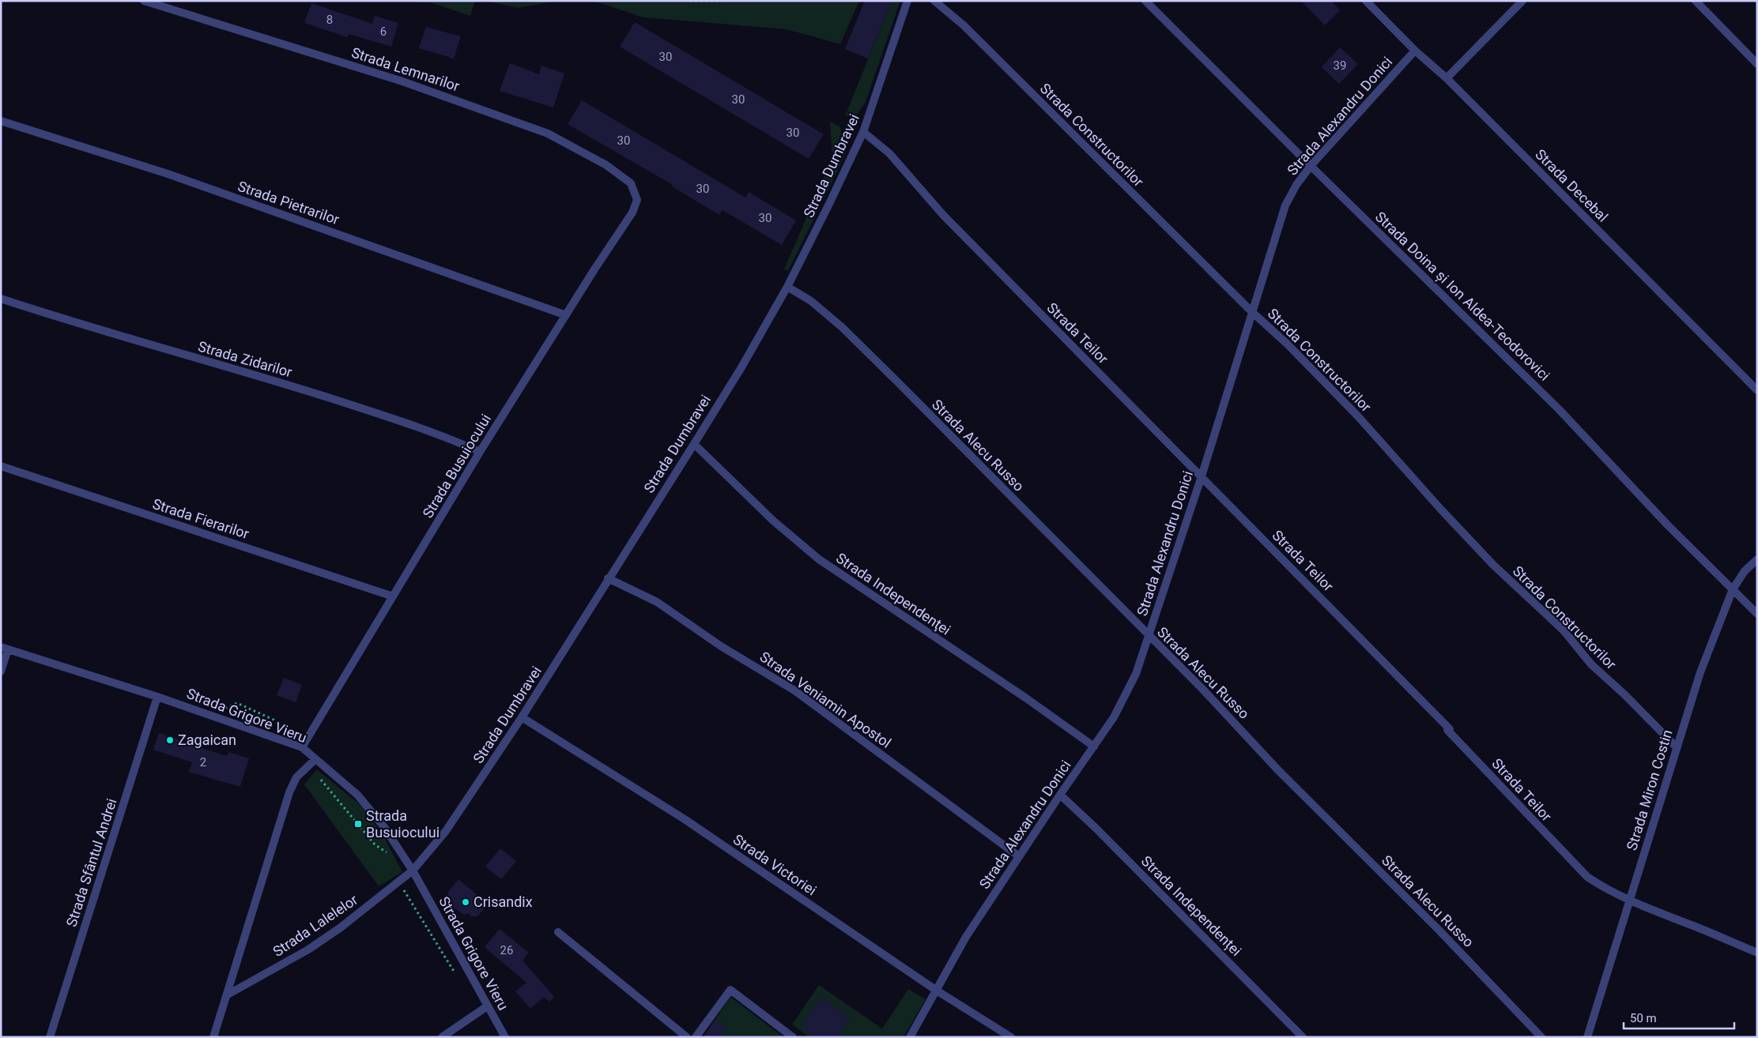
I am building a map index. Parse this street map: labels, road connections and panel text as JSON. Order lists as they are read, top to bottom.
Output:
{
  "streets": {
    "street": [
      "Strada Lemnarilor",
      "Strada Alexandru Donici",
      "Strada Constructorilor",
      "Strada Dumbravei",
      "Strada Decebal",
      "Strada Pietrarilor",
      "Strada Doina și Ion Aldea-Teodorovici",
      "Strada Teilor",
      "Strada Zidarilor",
      "Strada Alecu Russo",
      "Strada Busuiocului",
      "Strada Fierarilor",
      "Strada Independenţei",
      "Strada Veniamin Apostol",
      "Strada Grigore Vieru",
      "Strada Miron Costin",
      "Strada Sfântul Andrei",
      "Strada Victoriei",
      "Strada Independenței",
      "Strada Lalelelor"
    ]
  },
  "crossings": [
    ["Strada Lemnarilor", "Strada Busuiocului"],
    ["Strada Alexandru Donici", "Strada Constructorilor"],
    ["Strada Alexandru Donici", "Strada Decebal"],
    ["Strada Alexandru Donici", "Strada Doina și Ion Aldea-Teodorovici"],
    ["Strada Alexandru Donici", "Strada Teilor"],
    ["Strada Alexandru Donici", "Strada Alecu Russo"],
    ["Strada Alexandru Donici", "Strada Independenţei"],
    ["Strada Alexandru Donici", "Strada Veniamin Apostol"],
    ["Strada Alexandru Donici", "Strada Victoriei"],
    ["Strada Alexandru Donici", "Strada Independenței"],
    ["Strada Constructorilor", "Strada Miron Costin"],
    ["Strada Dumbravei", "Strada Teilor"],
    ["Strada Dumbravei", "Strada Alecu Russo"],
    ["Strada Dumbravei", "Strada Independenţei"],
    ["Strada Dumbravei", "Strada Veniamin Apostol"],
    ["Strada Dumbravei", "Strada Grigore Vieru"],
    ["Strada Dumbravei", "Strada Victoriei"],
    ["Strada Dumbravei", "Strada Lalelelor"],
    ["Strada Pietrarilor", "Strada Busuiocului"],
    ["Strada Doina și Ion Aldea-Teodorovici", "Strada Miron Costin"],
    ["Strada Teilor", "Strada Miron Costin"],
    ["Strada Zidarilor", "Strada Busuiocului"],
    ["Strada Busuiocului", "Strada Fierarilor"],
    ["Strada Busuiocului", "Strada Grigore Vieru"],
    ["Strada Grigore Vieru", "Strada Sfântul Andrei"],
    ["Strada Grigore Vieru", "Strada Lalelelor"]
  ],
  "places": {
    "other": ["Zagaican", "Crisandix"],
    "transit": ["Strada Busuiocului"]
  },
  "house_numbers": [
    "8",
    "6",
    "30",
    "39",
    "30",
    "30",
    "30",
    "30",
    "30",
    "2",
    "26"
  ],
  "scale_bar": "50 m"
}
